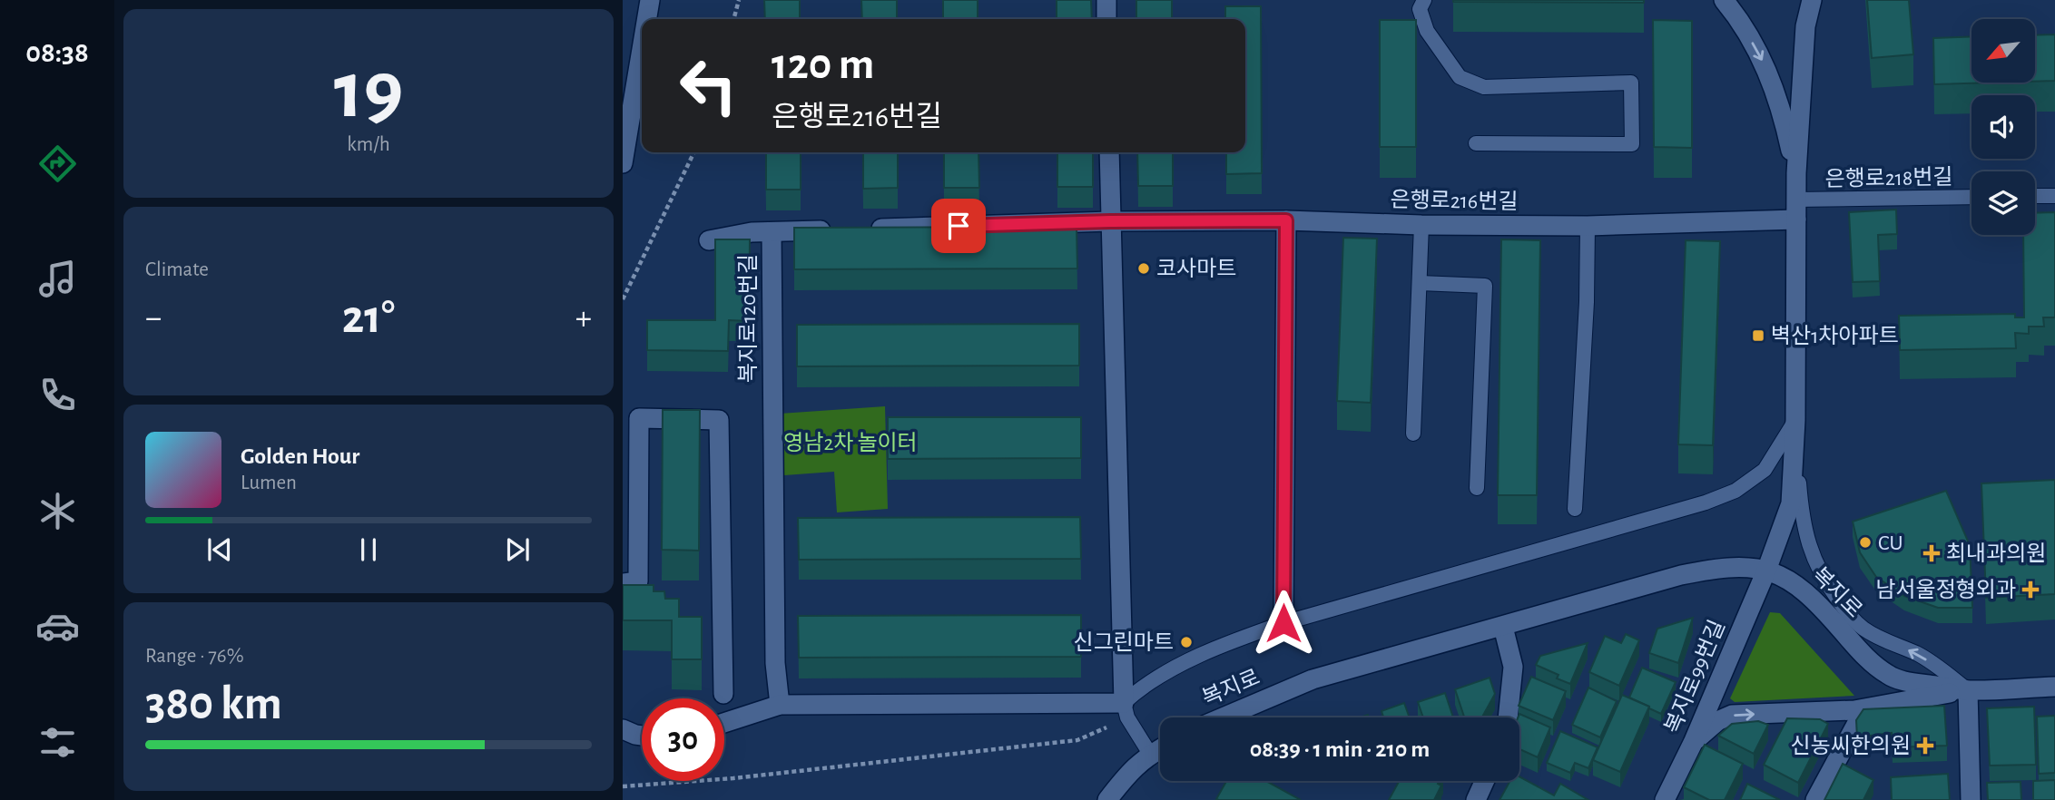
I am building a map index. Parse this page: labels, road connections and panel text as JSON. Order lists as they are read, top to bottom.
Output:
{
  "streets": {
    "street": [
      "은행로216번길",
      "복지로120번길",
      "복지로",
      "복지로99번길"
    ],
    "lane": ["은행로218번길"]
  },
  "crossings": [
    ["복지로", "복지로99번길"]
  ],
  "parks": ["영남2차 놀이터"],
  "places": {
    "other": ["코사마트", "CU", "신그린마트"],
    "transit": ["벽산1차아파트"],
    "health": ["최내과의원", "남서울정형외과", "신농씨한의원"]
  },
  "north": "bottom left",
  "page": {
    "tabs": "08:38",
    "tile": [
      ["19", "km/h"],
      "Climate",
      ["Range · 76%", "380 km"]
    ],
    "turn": ["120 m", "은행로216번길"],
    "heat": ["−", "21°", "+"],
    "song": ["Golden Hour", "Lumen"],
    "limit": "30",
    "trip": "08:39 · 1 min · 210 m"
  }
}
